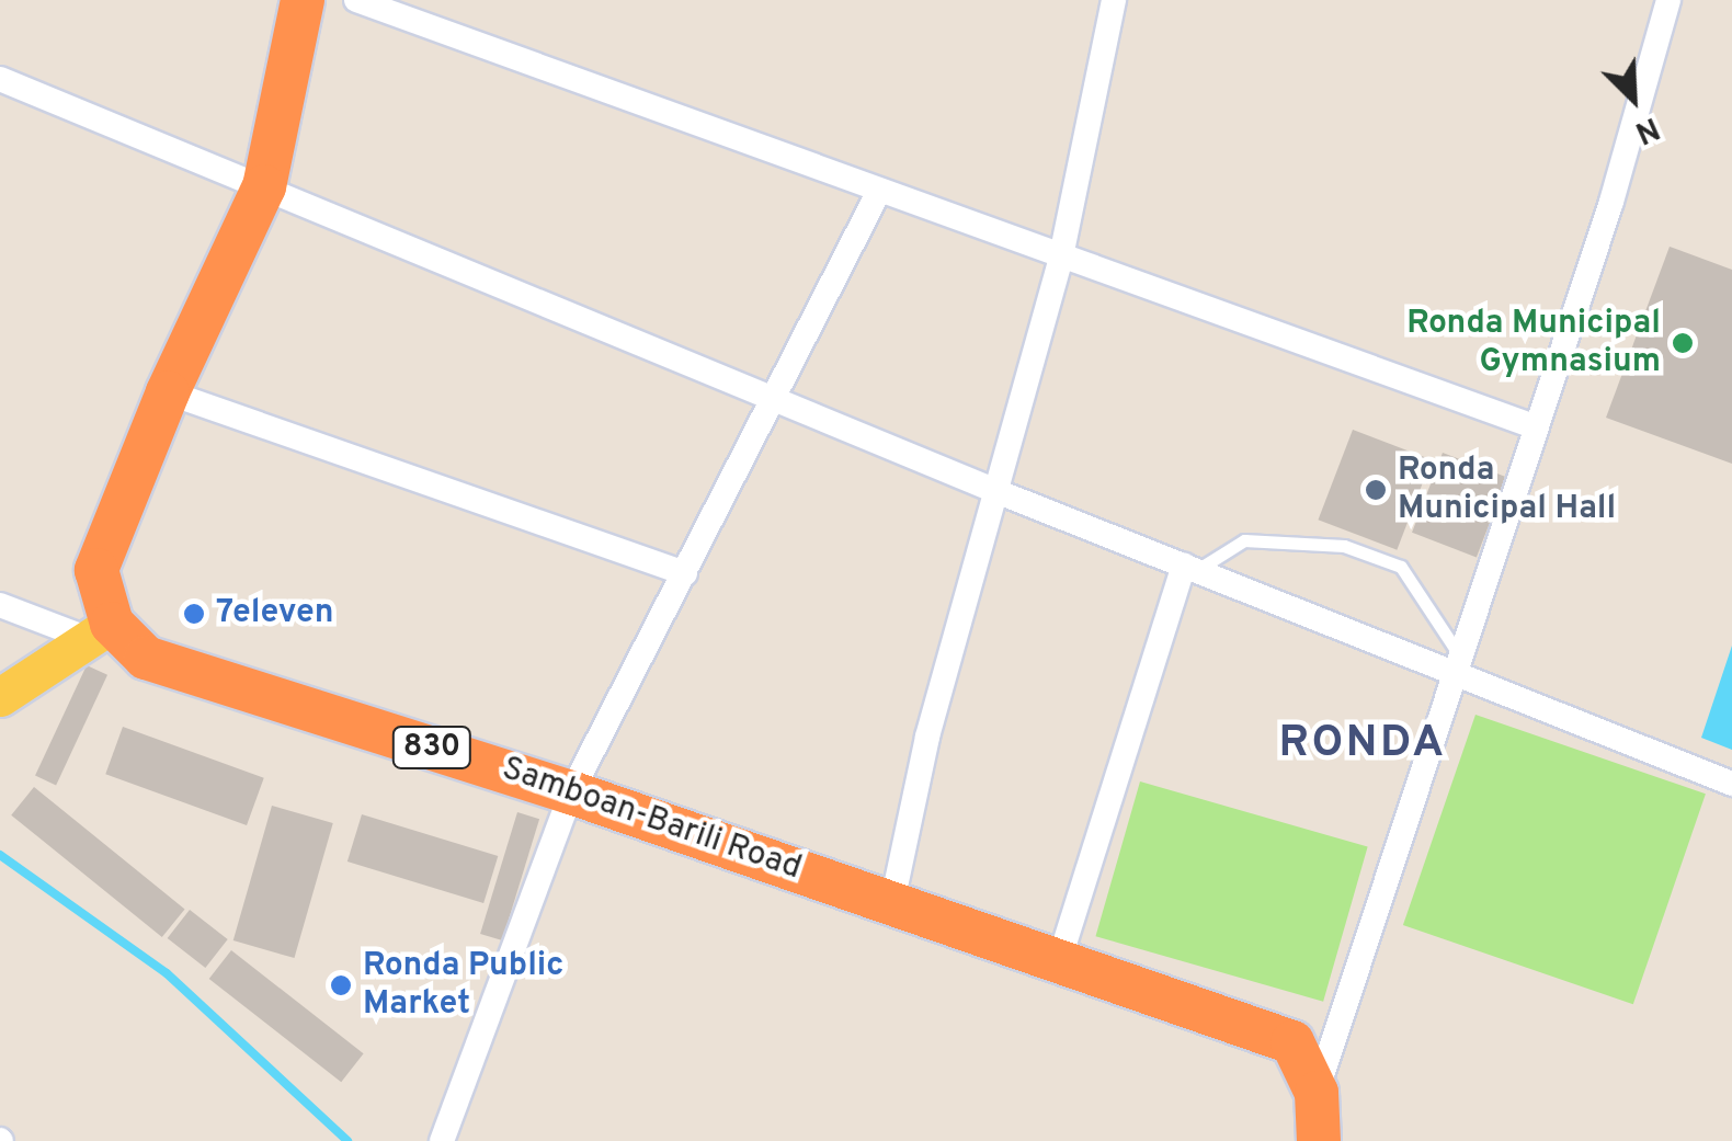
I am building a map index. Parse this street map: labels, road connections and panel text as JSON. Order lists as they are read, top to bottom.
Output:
{
  "streets": {
    "highway": ["830", "Samboan-Barili Road"]
  },
  "districts": ["RONDA"],
  "places": [
    "Ronda Municipal Gymnasium",
    "Ronda Municipal Hall",
    "7eleven",
    "Ronda Public Market"
  ],
  "north": "bottom right"
}
